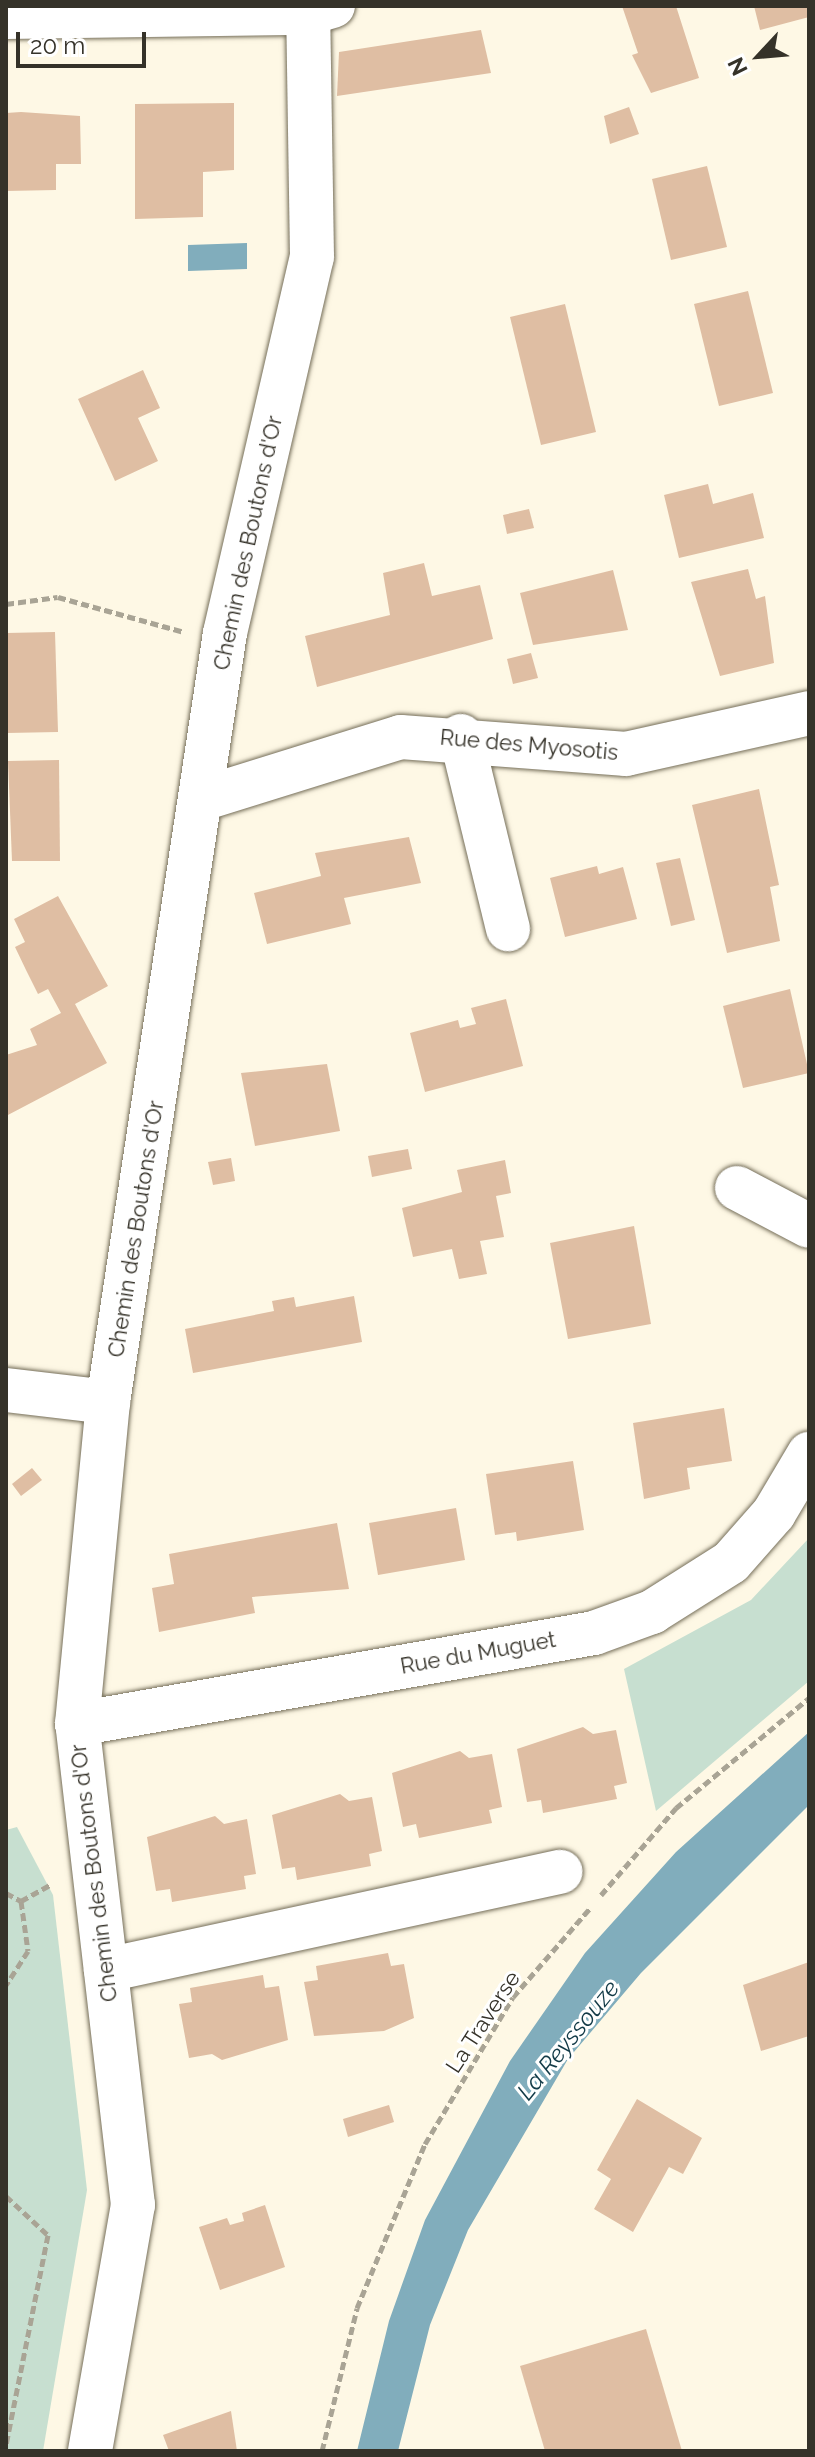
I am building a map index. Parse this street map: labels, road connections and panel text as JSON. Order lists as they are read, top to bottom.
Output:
{
  "streets": {
    "street": ["Chemin des Boutons d'Or", "Rue des Myosotis", "Rue du Muguet"],
    "path": ["La Traverse"]
  },
  "crossings": [
    ["Chemin des Boutons d'Or", "Rue des Myosotis"],
    ["Chemin des Boutons d'Or", "Rue du Muguet"]
  ],
  "water": ["La Reyssouze"],
  "scale_bar": "20 m",
  "north": "bottom left"
}
